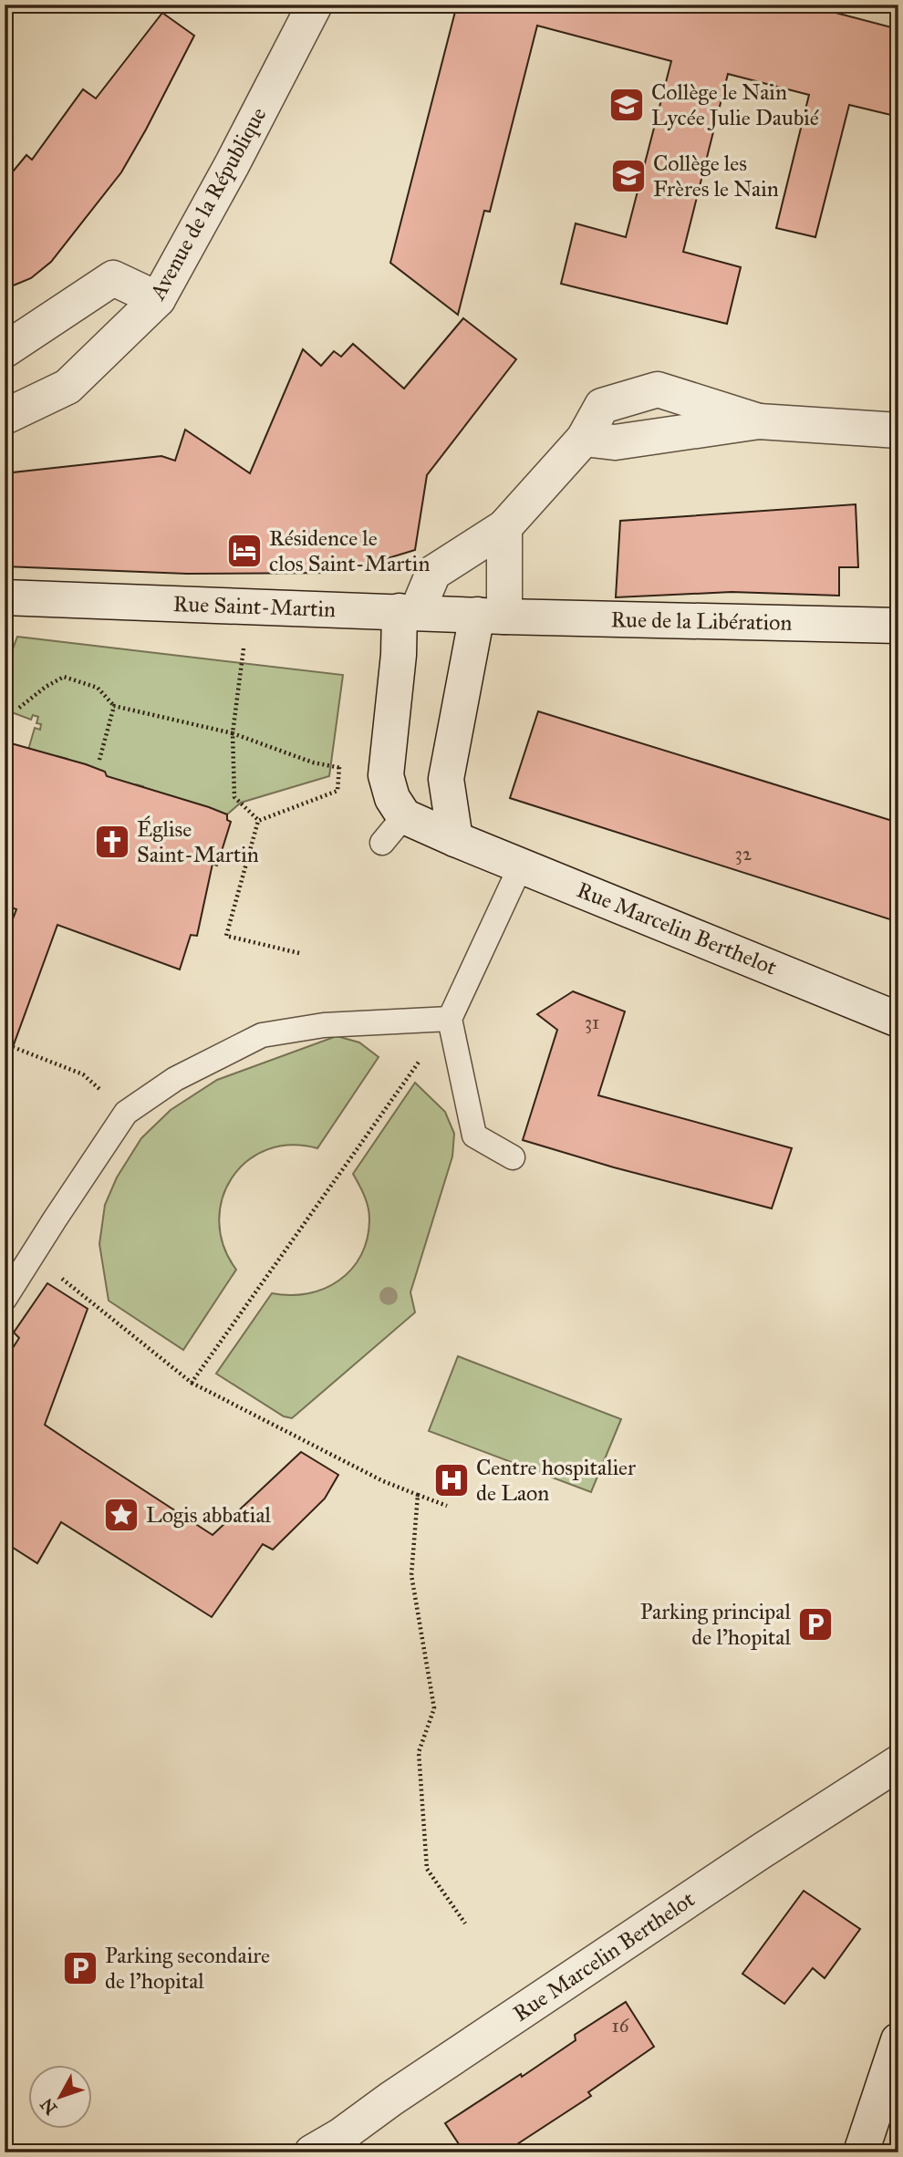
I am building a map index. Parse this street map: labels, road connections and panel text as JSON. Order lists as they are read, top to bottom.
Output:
{
  "streets": {
    "street": [
      "Avenue de la République",
      "Rue Saint-Martin",
      "Rue de la Libération",
      "Rue Marcelin Berthelot"
    ]
  },
  "crossings": [
    ["Rue Saint-Martin", "Rue de la Libération"]
  ],
  "places": {
    "school or university": ["Collège le Nain Lycée Julie Daubié", "Collège les Frères le Nain"],
    "hotel": ["Résidence le clos Saint-Martin"],
    "church": ["Église Saint-Martin"],
    "hospital": ["Centre hospitalier de Laon"],
    "place": ["Logis abbatial"],
    "parking": ["Parking principal de l'hopital", "Parking secondaire de l'hopital"]
  },
  "house_numbers": ["32", "31", "16"],
  "north": "bottom left"
}
